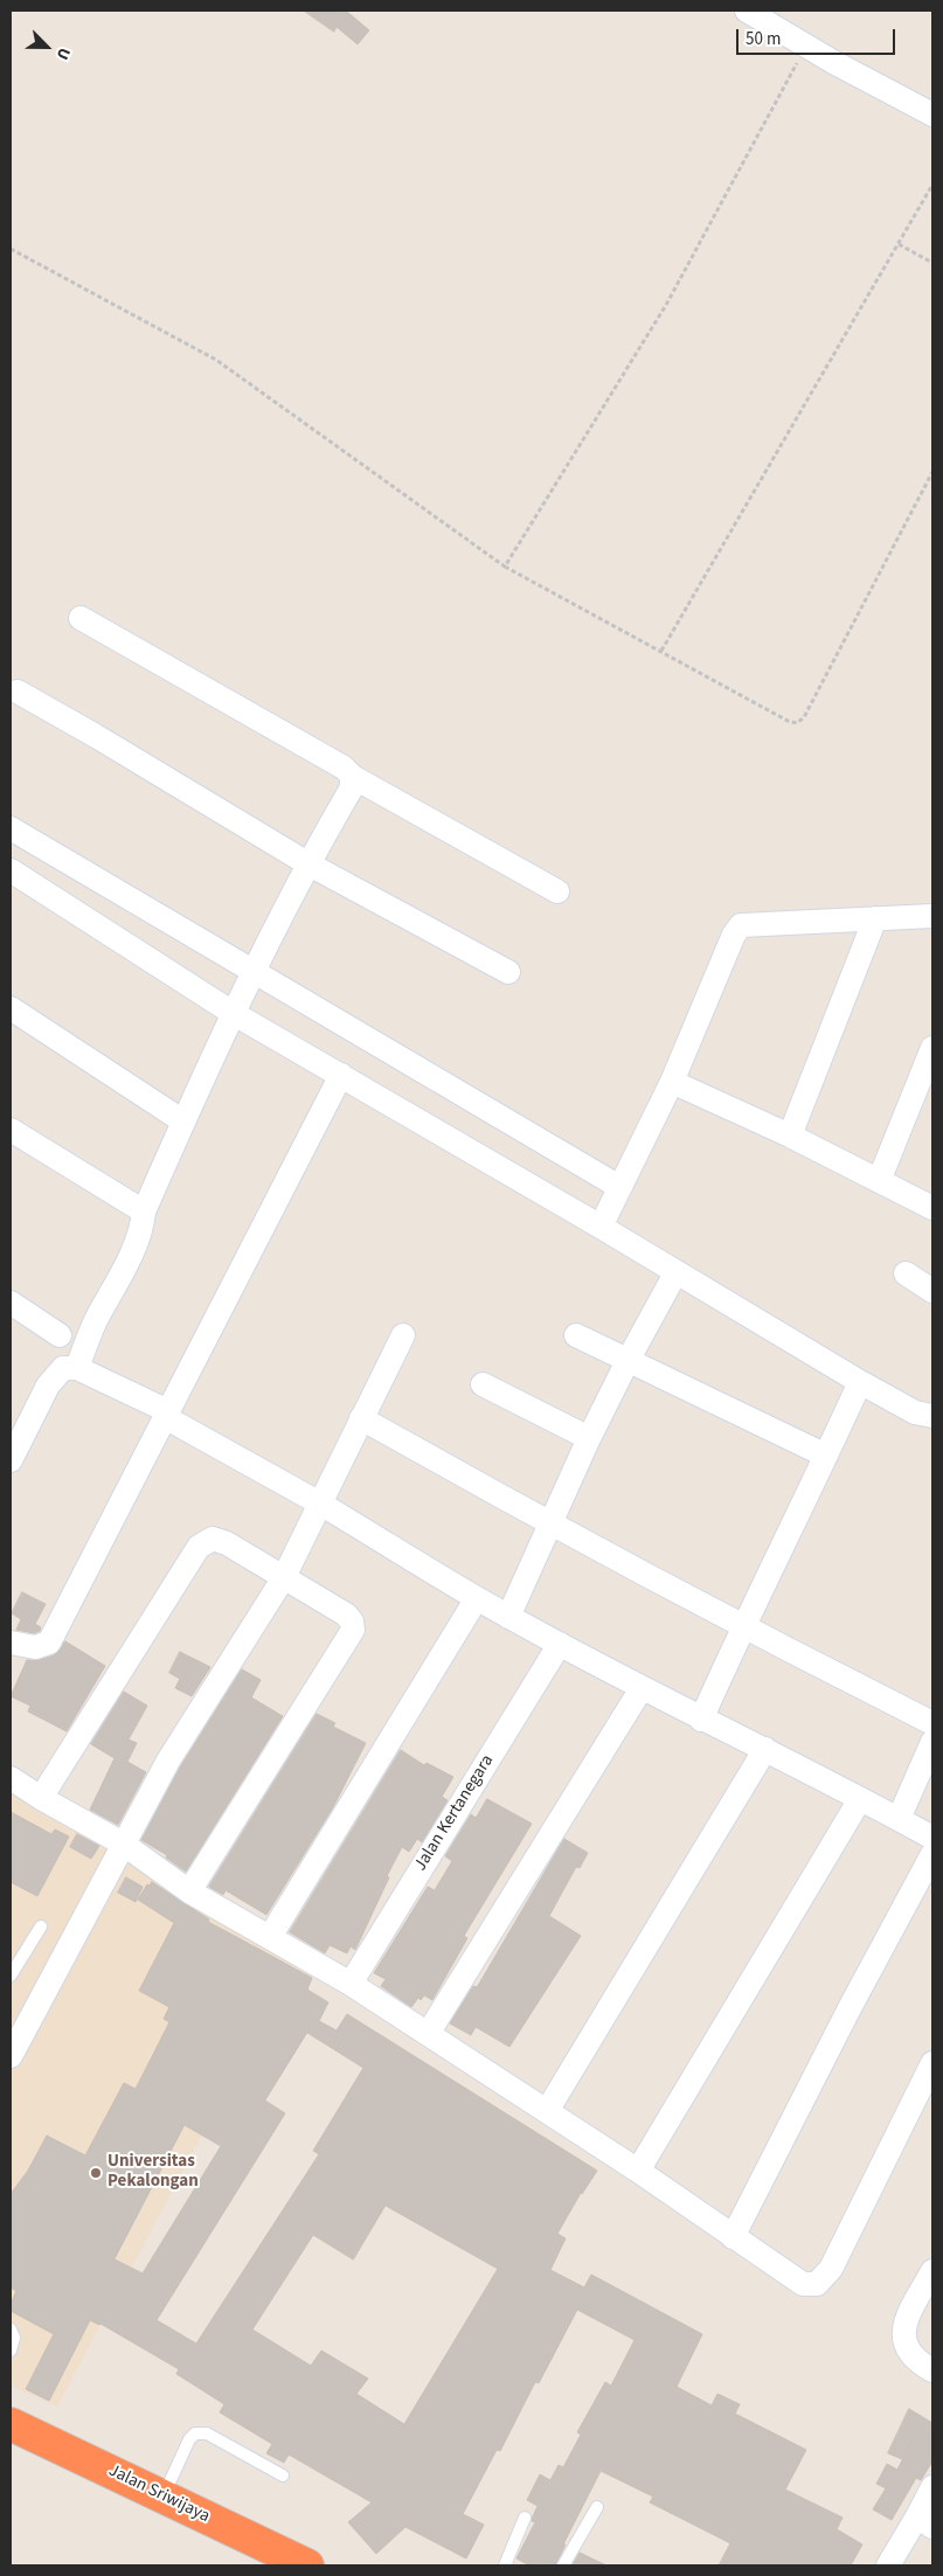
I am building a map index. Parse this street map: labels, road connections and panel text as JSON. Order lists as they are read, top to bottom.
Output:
{
  "streets": {
    "highway": ["Jalan Sriwijaya"],
    "street": ["Jalan Kertanegara"]
  },
  "places": ["Universitas Pekalongan"],
  "scale_bar": "50 m",
  "north": "bottom right"
}
